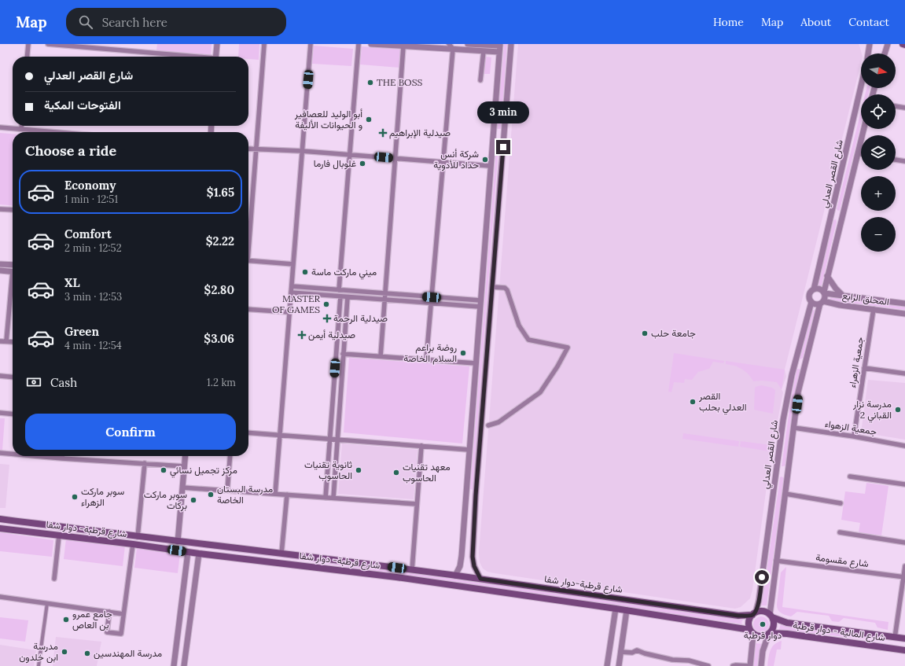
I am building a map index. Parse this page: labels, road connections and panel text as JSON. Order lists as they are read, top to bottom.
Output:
{
  "streets": {
    "main road": ["شارع قرطبة- دوار شفا", "شارع قرطبة-دوار شفا", "شارع المالية - دوار قرطبة"],
    "street": [
      "شارع القصر العدلي",
      "المحلق الرابع",
      "جمعية الزهراء",
      "جمعية الزهواء",
      "شارع مقسومة"
    ]
  },
  "crossings": [
    ["شارع القصر العدلي", "المحلق الرابع"],
    ["شارع القصر العدلي", "شارع قرطبة- دوار شفا"],
    ["شارع القصر العدلي", "شارع قرطبة-دوار شفا"],
    ["شارع القصر العدلي", "شارع المالية - دوار قرطبة"],
    ["المحلق الرابع", "جمعية الزهراء"],
    ["جمعية الزهراء", "جمعية الزهواء"],
    ["شارع قرطبة- دوار شفا", "شارع قرطبة-دوار شفا"],
    ["شارع قرطبة- دوار شفا", "شارع المالية - دوار قرطبة"],
    ["شارع قرطبة-دوار شفا", "شارع المالية - دوار قرطبة"]
  ],
  "places": {
    "other": [
      "THE BOSS",
      "أبو الوليد للعصافير و الحيوانات الأليفة",
      "شركة أنس حداد للأدوية",
      "غلوبال فارما",
      "ميني ماركت ماسة",
      "MASTER OF GAMES",
      "جامعة حلب",
      "روضة براعم السلام الخاصة",
      "القصر العدلي بحلب",
      "مدرسة نزار القباني 2",
      "مركز تجميل نسائي",
      "ثانوية تقنيات الحاسوب",
      "معهد تقنيات الحاسوب",
      "مدرسة البستان الخاصة",
      "سوبر ماركت الزهراء",
      "سوبر ماركت بركات",
      "جامع عمرو بن العاص",
      "دوار قرطبة",
      "مدرسة ابن خلدون",
      "مدرسة المهندسين"
    ],
    "health": ["صيدلية الإبراهيم", "صيدلية الرحمة", "صيدلية أيمن"]
  },
  "north": "right",
  "page": {
    "header": "Map",
    "search": "Search here",
    "nav": [
      "Home",
      "Map",
      "About",
      "Contact"
    ],
    "map_buttons": ["+", "−"],
    "banner": ["شارع القصر العدلي", "الفتوحات المكية"],
    "bubble": "3 min",
    "heading": "Choose a ride",
    "list": [
      {
        "name": "Economy",
        "note": "1 min · 12:51",
        "value": "$1.65"
      },
      {
        "name": "Comfort",
        "note": "2 min · 12:52",
        "value": "$2.22"
      },
      {
        "name": "XL",
        "note": "3 min · 12:53",
        "value": "$2.80"
      },
      {
        "name": "Green",
        "note": "4 min · 12:54",
        "value": "$3.06"
      }
    ],
    "pay": ["Cash", "1.2 km"],
    "buttons": "Confirm"
  }
}
